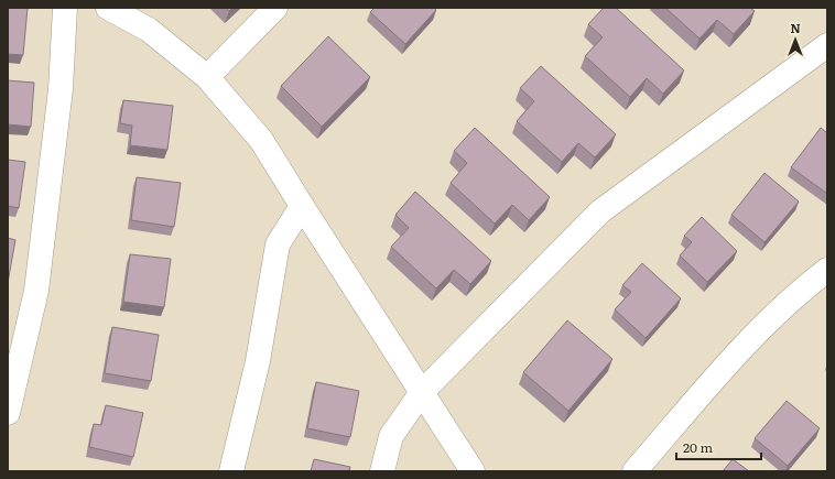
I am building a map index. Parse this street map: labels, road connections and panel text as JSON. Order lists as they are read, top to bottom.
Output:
{
  "scale_bar": "20 m",
  "north": "top"
}
